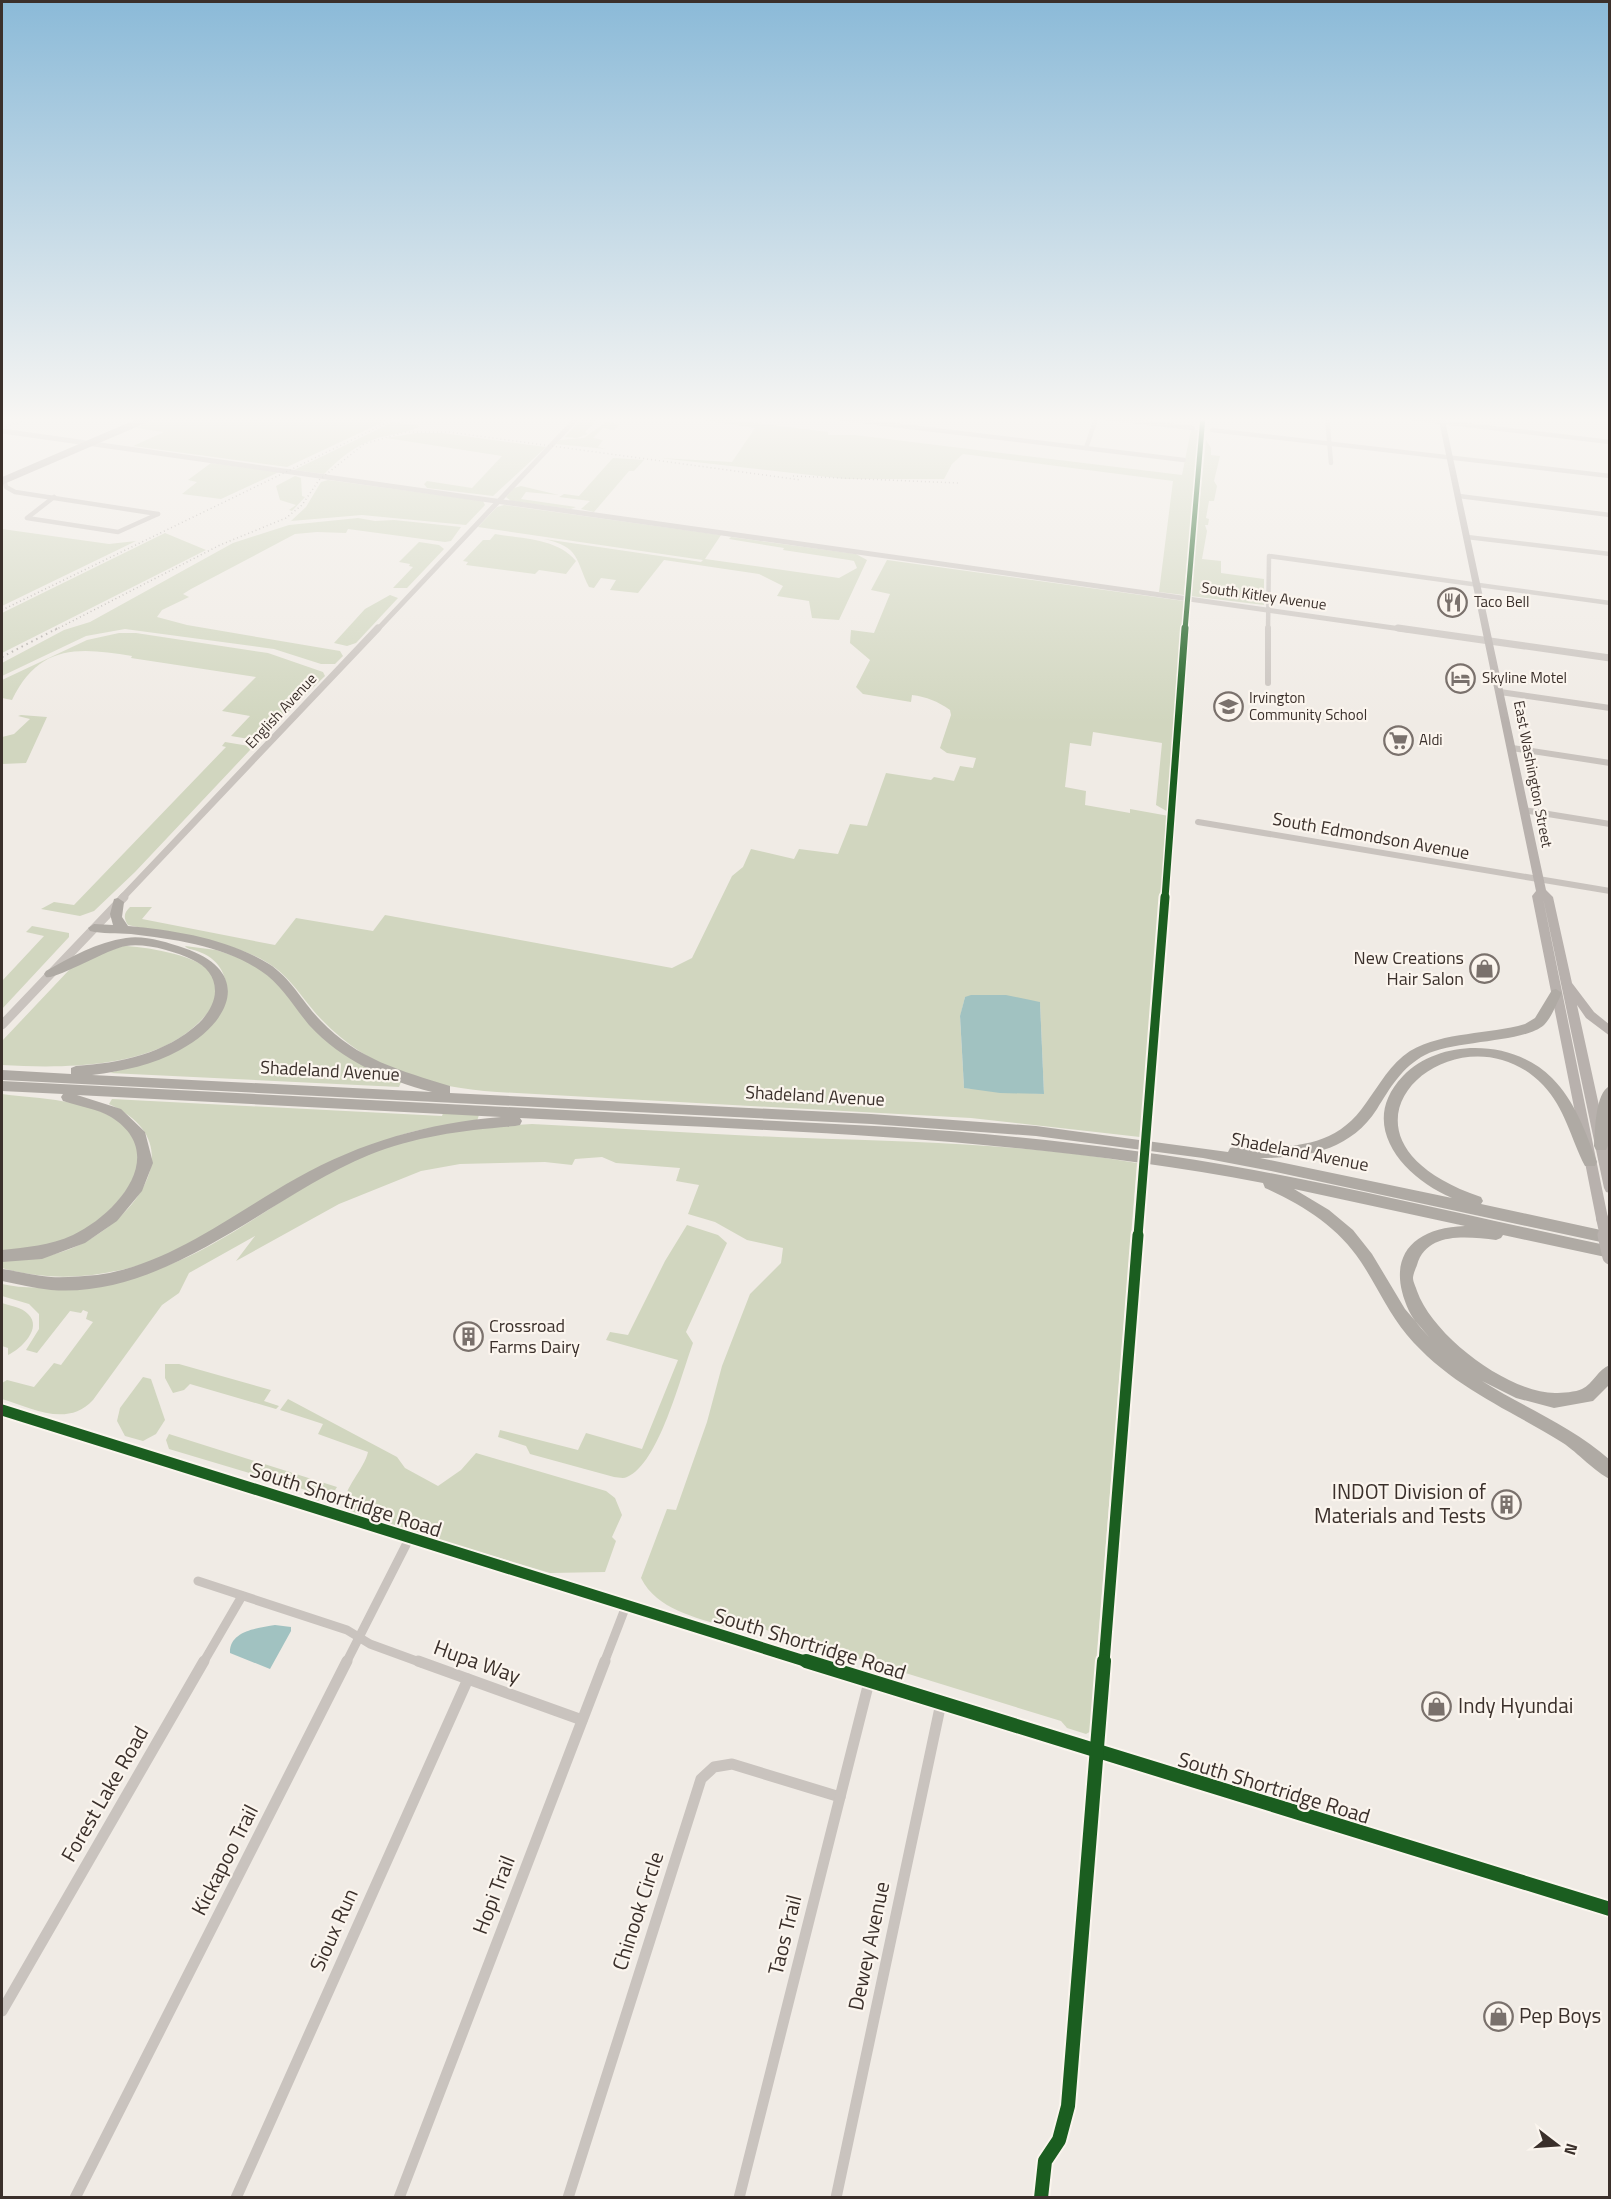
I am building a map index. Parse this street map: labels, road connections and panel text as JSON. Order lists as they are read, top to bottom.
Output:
{
  "streets": {
    "highway": ["Shadeland Avenue"],
    "main road": ["East Washington Street"],
    "street": [
      "South Kitley Avenue",
      "English Avenue",
      "South Edmondson Avenue",
      "South Shortridge Road",
      "Hupa Way",
      "Forest Lake Road",
      "Kickapoo Trail",
      "Hopi Trail",
      "Chinook Circle",
      "Sioux Run",
      "Taos Trail",
      "Dewey Avenue"
    ]
  },
  "crossings": [
    ["South Kitley Avenue", "East Washington Street"],
    ["East Washington Street", "South Edmondson Avenue"],
    ["East Washington Street", "Shadeland Avenue"],
    ["South Shortridge Road", "Kickapoo Trail"],
    ["South Shortridge Road", "Hopi Trail"],
    ["South Shortridge Road", "Taos Trail"],
    ["South Shortridge Road", "Dewey Avenue"],
    ["Hupa Way", "Kickapoo Trail"],
    ["Hupa Way", "Hopi Trail"],
    ["Hupa Way", "Sioux Run"],
    ["Chinook Circle", "Taos Trail"]
  ],
  "places": {
    "restaurant": ["Taco Bell"],
    "hotel": ["Skyline Motel"],
    "school or university": ["Irvington Community School"],
    "supermarket": ["Aldi"],
    "shop": ["New Creations Hair Salon", "Indy Hyundai", "Pep Boys"],
    "building": ["Crossroad Farms Dairy", "INDOT Division of Materials and Tests"]
  },
  "north": "right"
}
